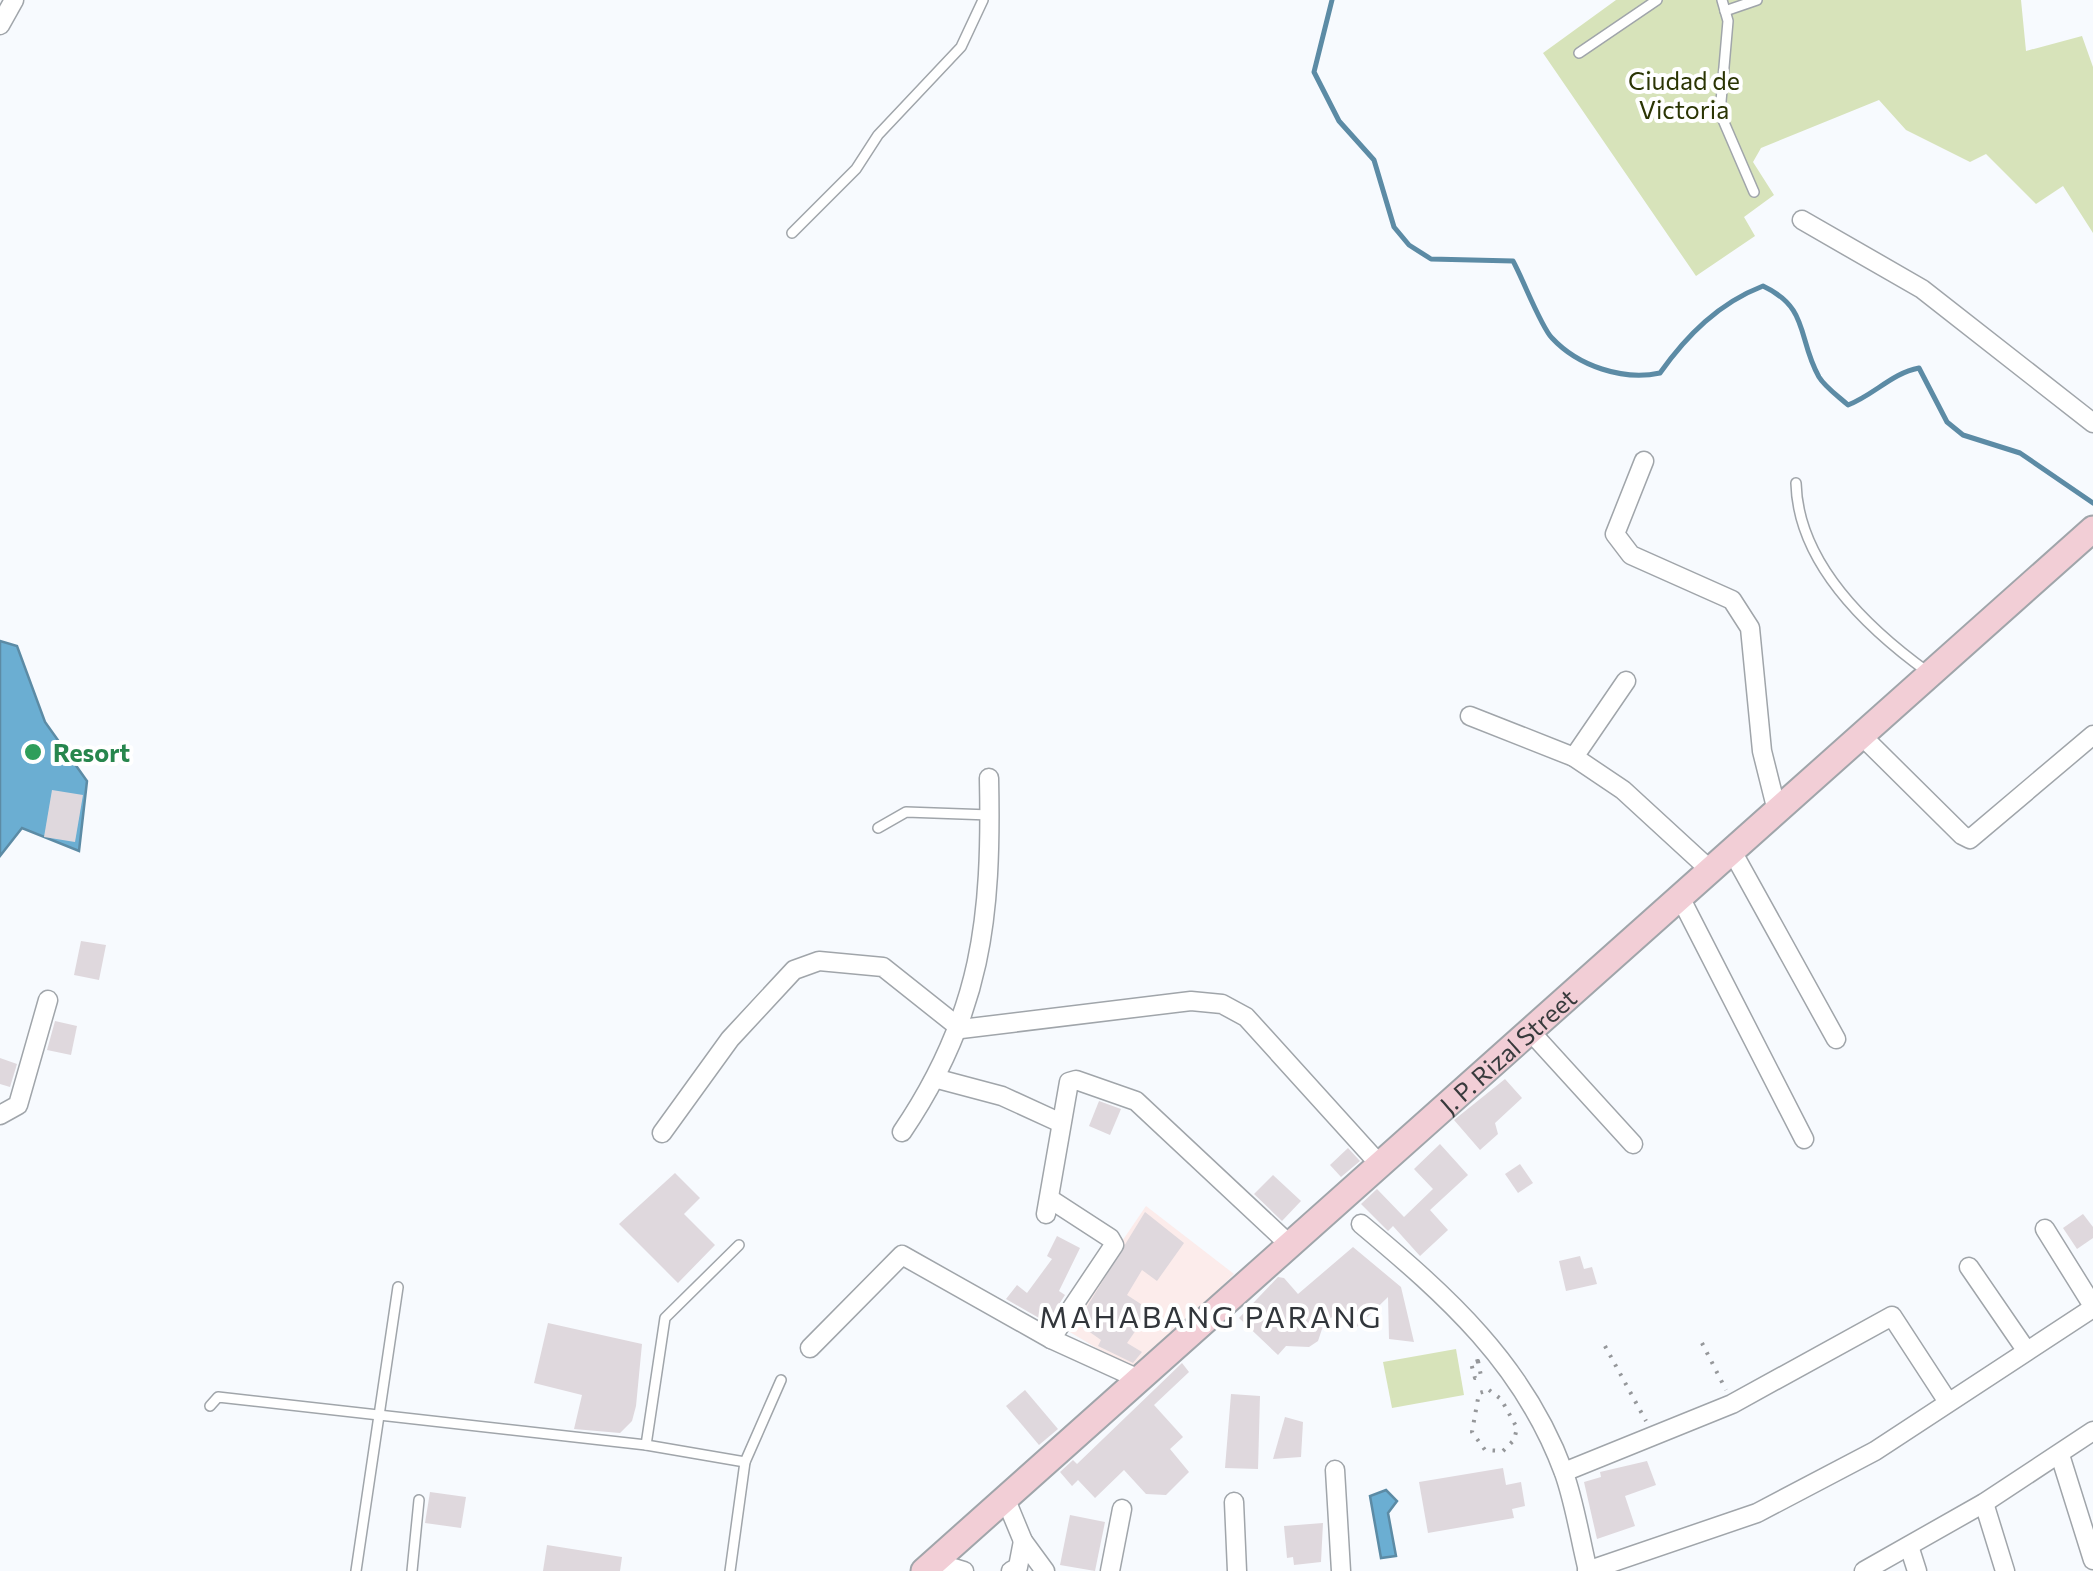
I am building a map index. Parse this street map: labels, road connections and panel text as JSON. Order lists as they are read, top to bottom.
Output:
{
  "streets": {
    "main road": ["J. P. Rizal Street"]
  },
  "districts": ["MAHABANG PARANG"],
  "parks": ["Ciudad de Victoria"],
  "places": ["Resort"]
}
